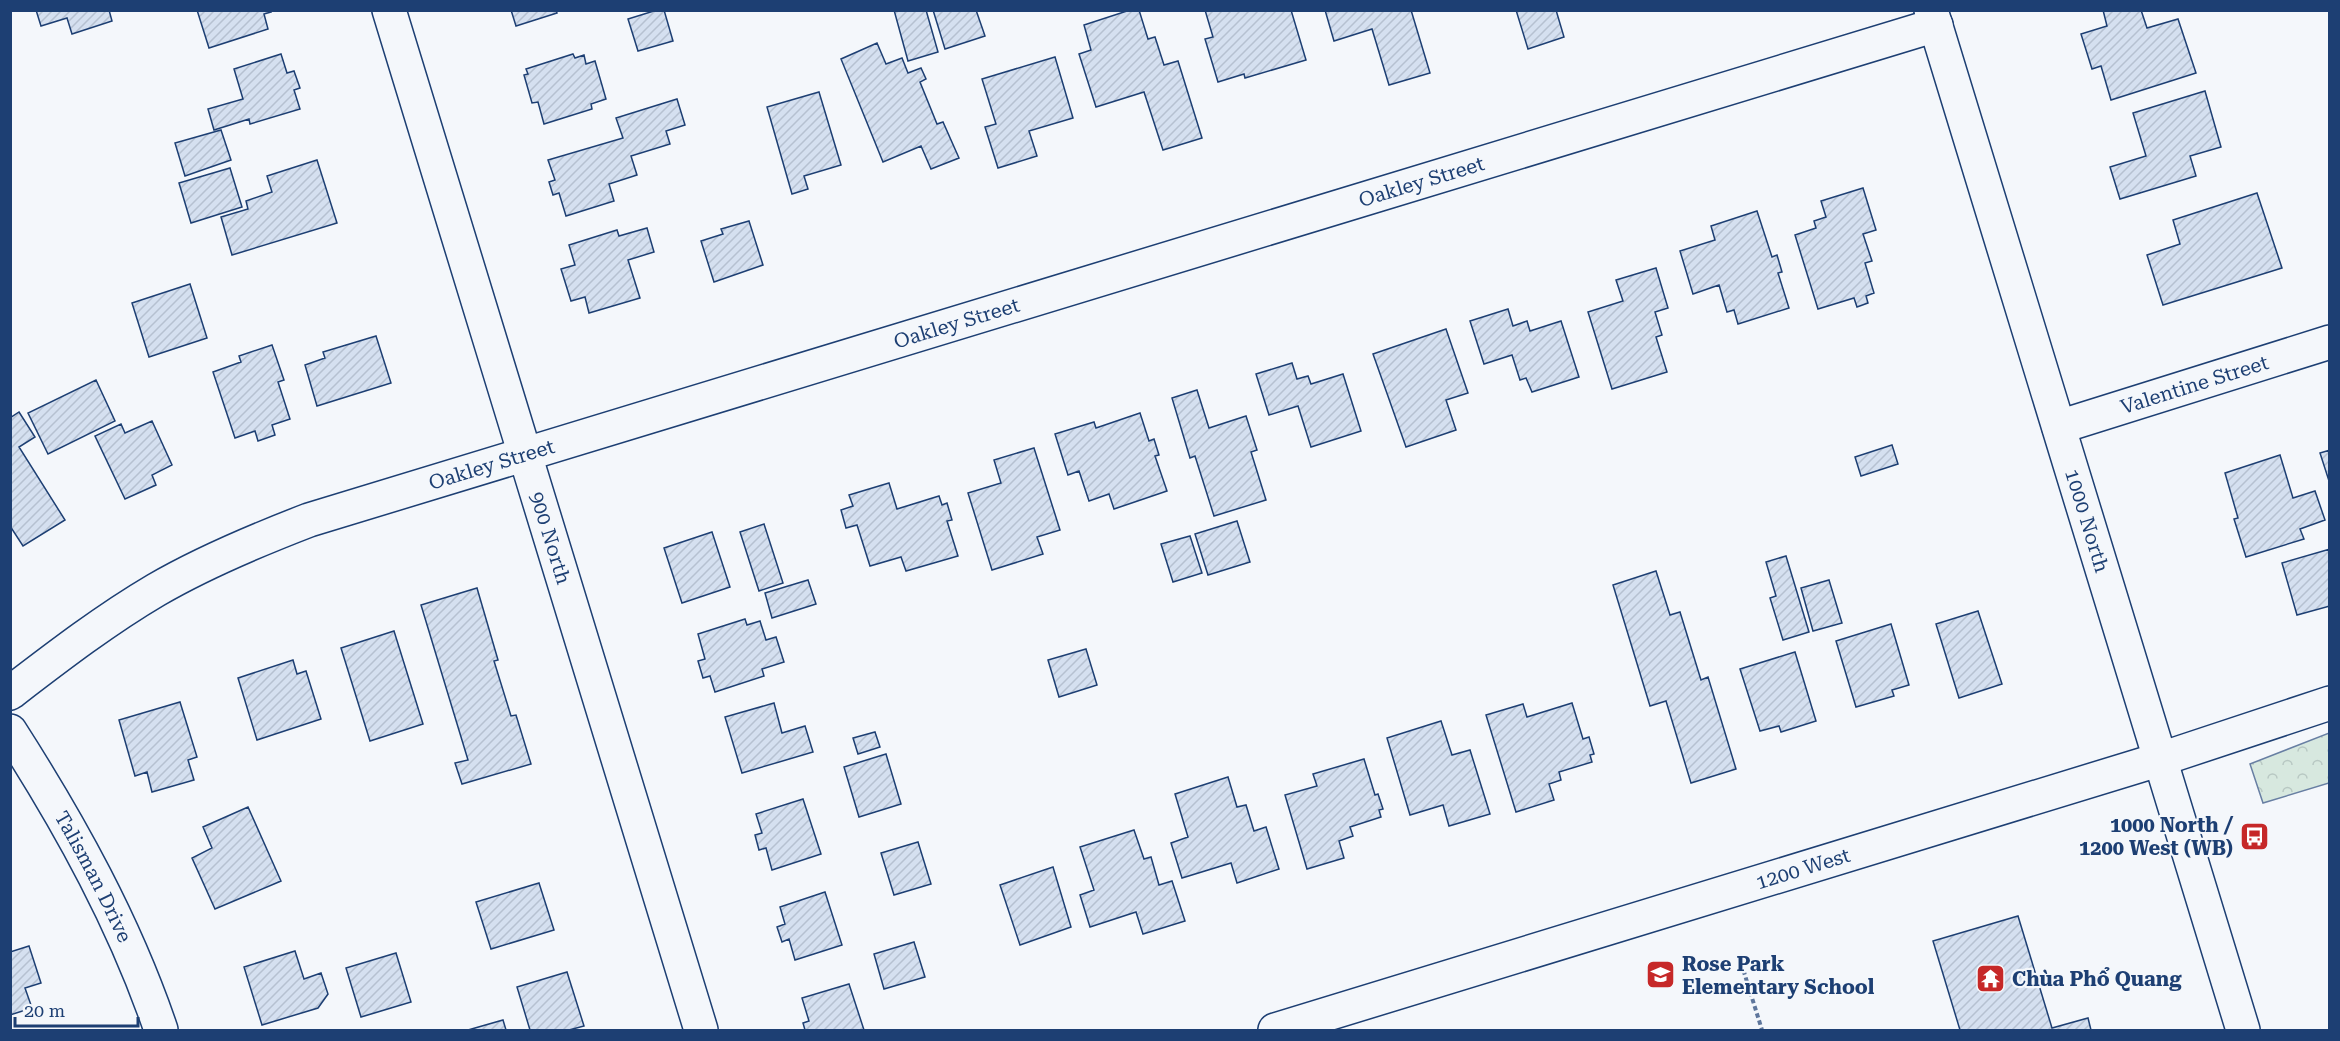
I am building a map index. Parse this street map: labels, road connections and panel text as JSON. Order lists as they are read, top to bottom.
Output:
{
  "streets": {
    "street": [
      "Oakley Street",
      "Valentine Street",
      "1000 North",
      "900 North",
      "1200 West",
      "Talisman Drive"
    ]
  },
  "crossings": [
    ["Oakley Street", "1000 North"],
    ["Oakley Street", "900 North"],
    ["Valentine Street", "1000 North"],
    ["1000 North", "1200 West"]
  ],
  "places": {
    "bus stop": ["1000 North / 1200 West (WB)"],
    "school or university": ["Rose Park Elementary School"],
    "temple": ["Chùa Phổ Quang"]
  },
  "scale_bar": "20 m"
}
